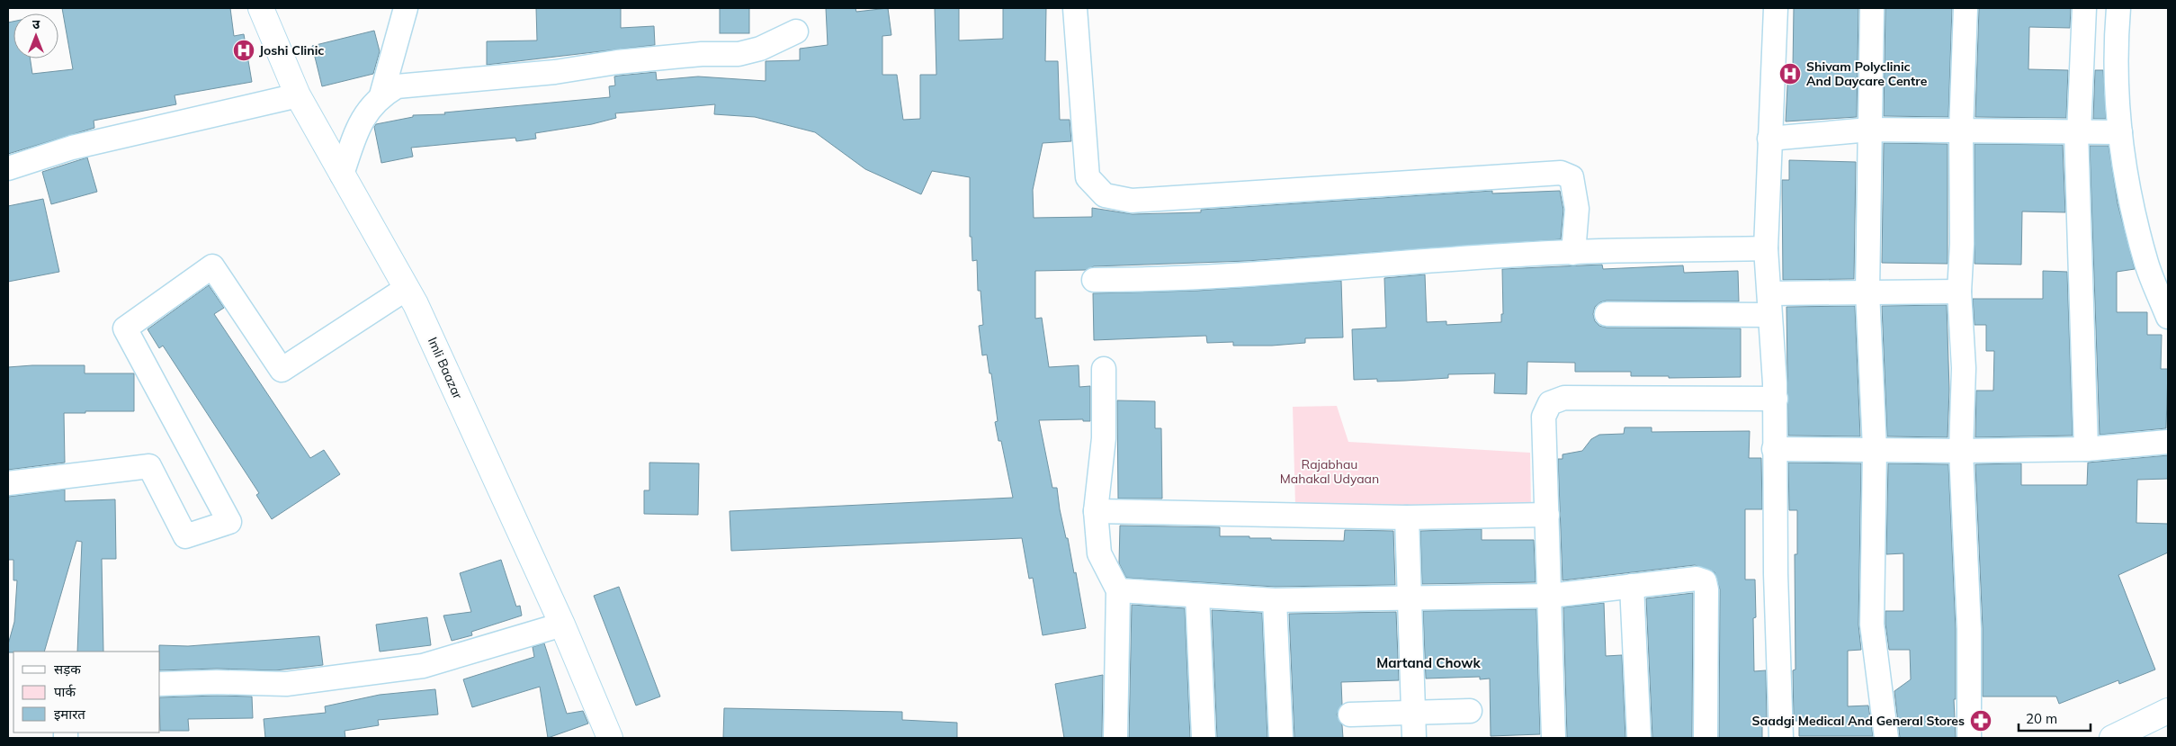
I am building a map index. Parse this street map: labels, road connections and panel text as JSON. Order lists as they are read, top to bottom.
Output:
{
  "streets": {
    "main road": ["Imli Baazar"]
  },
  "districts": ["Martand Chowk"],
  "parks": ["Rajabhau Mahakal Udyaan"],
  "places": {
    "hospital": ["Joshi Clinic", "Shivam Polyclinic And Daycare Centre"],
    "pharmacy": ["Saadgi Medical And General Stores"]
  },
  "legend": ["सड़क", "पार्क", "इमारत"],
  "scale_bar": "20 m",
  "north": "top"
}
